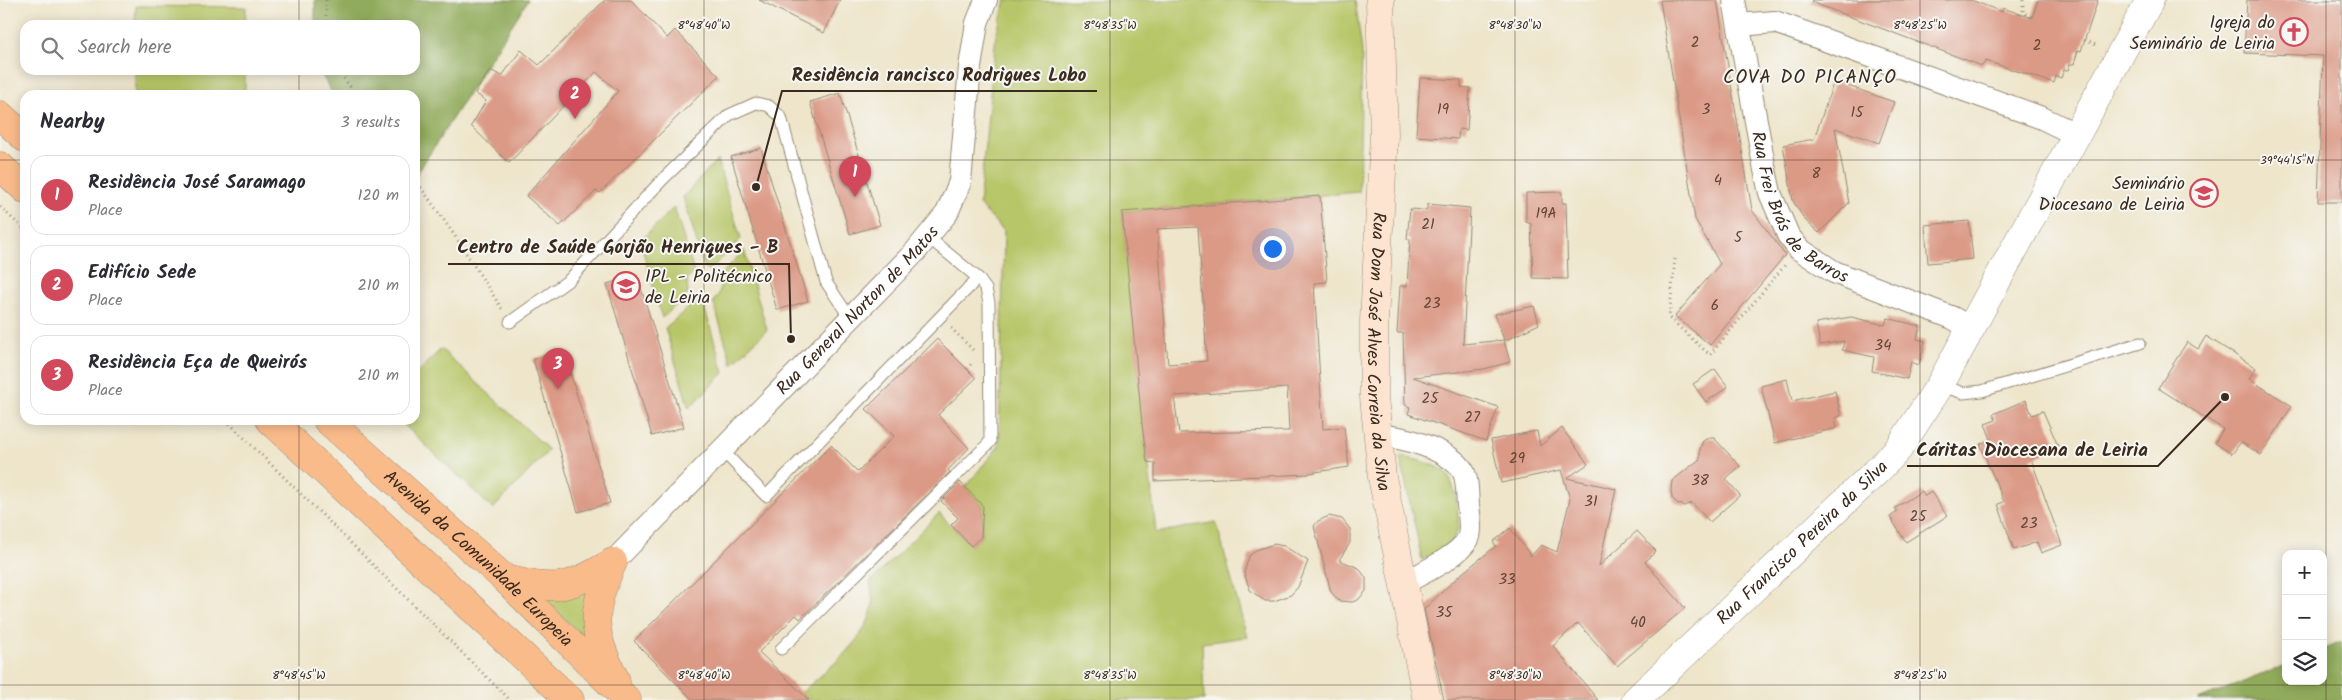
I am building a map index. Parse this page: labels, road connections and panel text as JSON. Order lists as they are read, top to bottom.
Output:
{
  "streets": {
    "main road": ["Rua Dom José Alves Correia da Silva", "Avenida da Comunidade Europeia"],
    "street": ["Rua Frei Brás de Barros", "Rua General Norton de Matos", "Rua Francisco Pereira da Silva"]
  },
  "crossings": [
    ["Rua Frei Brás de Barros", "Rua Francisco Pereira da Silva"]
  ],
  "districts": ["COVA DO PICANÇO"],
  "places": {
    "church": ["Igreja do Seminário de Leiria"],
    "other": ["Residência rancisco Rodrigues Lobo", "Centro de Saúde Gorjão Henriques - B", "Cáritas Diocesana de Leiria"],
    "school or university": ["Seminário Diocesano de Leiria", "IPL - Politécnico de Leiria"]
  },
  "house_numbers": [
    "2",
    "2",
    "19",
    "3",
    "15",
    "8",
    "4",
    "19A",
    "21",
    "5",
    "23",
    "6",
    "34",
    "25",
    "27",
    "29",
    "38",
    "31",
    "25",
    "23",
    "33",
    "35",
    "40"
  ],
  "page": {
    "search": "Search here",
    "pins": ["2", "1", "3"],
    "heading": ["Nearby", "3 results"],
    "list": [
      {
        "mark": "1",
        "name": "Residência José Saramago",
        "note": "Place",
        "value": "120 m"
      },
      {
        "mark": "2",
        "name": "Edifício Sede",
        "note": "Place",
        "value": "210 m"
      },
      {
        "mark": "3",
        "name": "Residência Eça de Queirós",
        "note": "Place",
        "value": "210 m"
      }
    ],
    "map_buttons": ["+", "−"]
  },
  "coordinates": [
    "8°48'40\"W",
    "8°48'35\"W",
    "8°48'30\"W",
    "8°48'25\"W",
    "39°44'15\"N",
    "8°48'45\"W"
  ]
}
